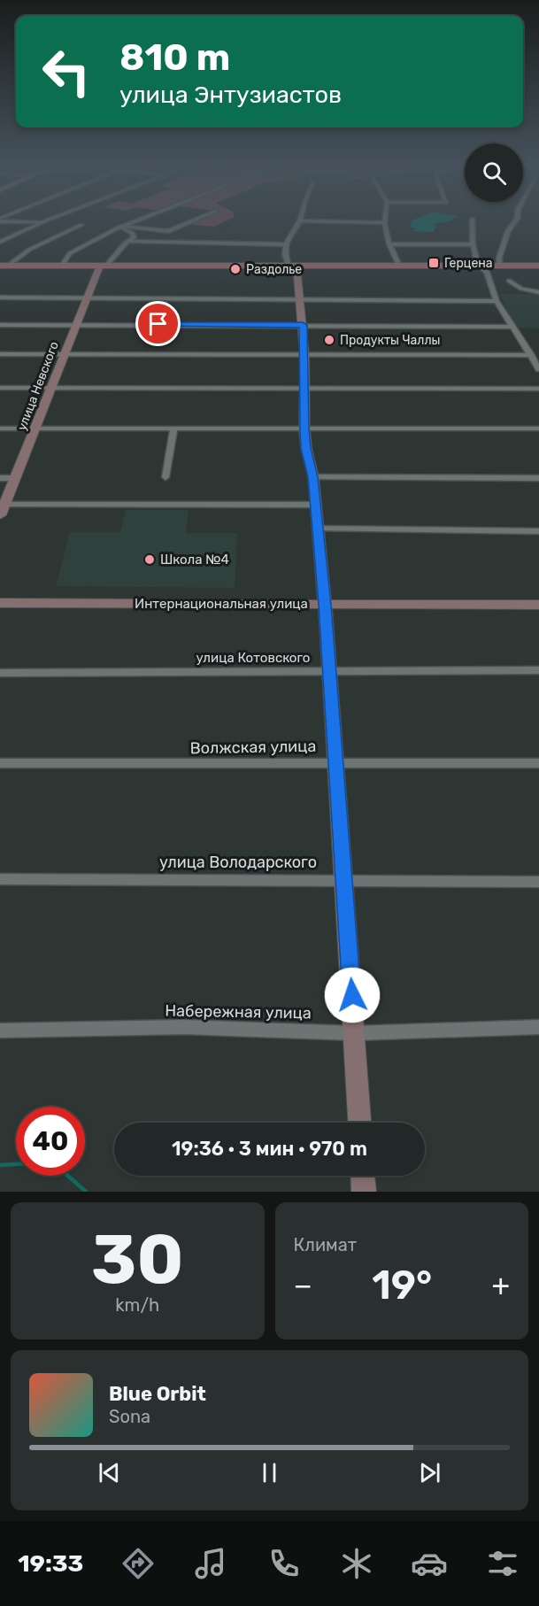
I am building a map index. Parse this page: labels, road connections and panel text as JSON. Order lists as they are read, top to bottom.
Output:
{
  "streets": {
    "street": [
      "улица Невского",
      "Интернациональная улица",
      "улица Котовского",
      "Волжская улица",
      "улица Володарского",
      "Набережная улица"
    ]
  },
  "places": {
    "transit": ["Герцена"],
    "other": ["Раздолье", "Продукты Чаллы", "Школа №4"]
  },
  "page": {
    "turn": ["810 m", "улица Энтузиастов"],
    "limit": "40",
    "trip": "19:36 · 3 мин · 970 m",
    "tile": [
      ["30", "km/h"],
      "Климат"
    ],
    "heat": ["−", "19°", "+"],
    "song": ["Blue Orbit", "Sona"],
    "tabs": "19:33"
  }
}
